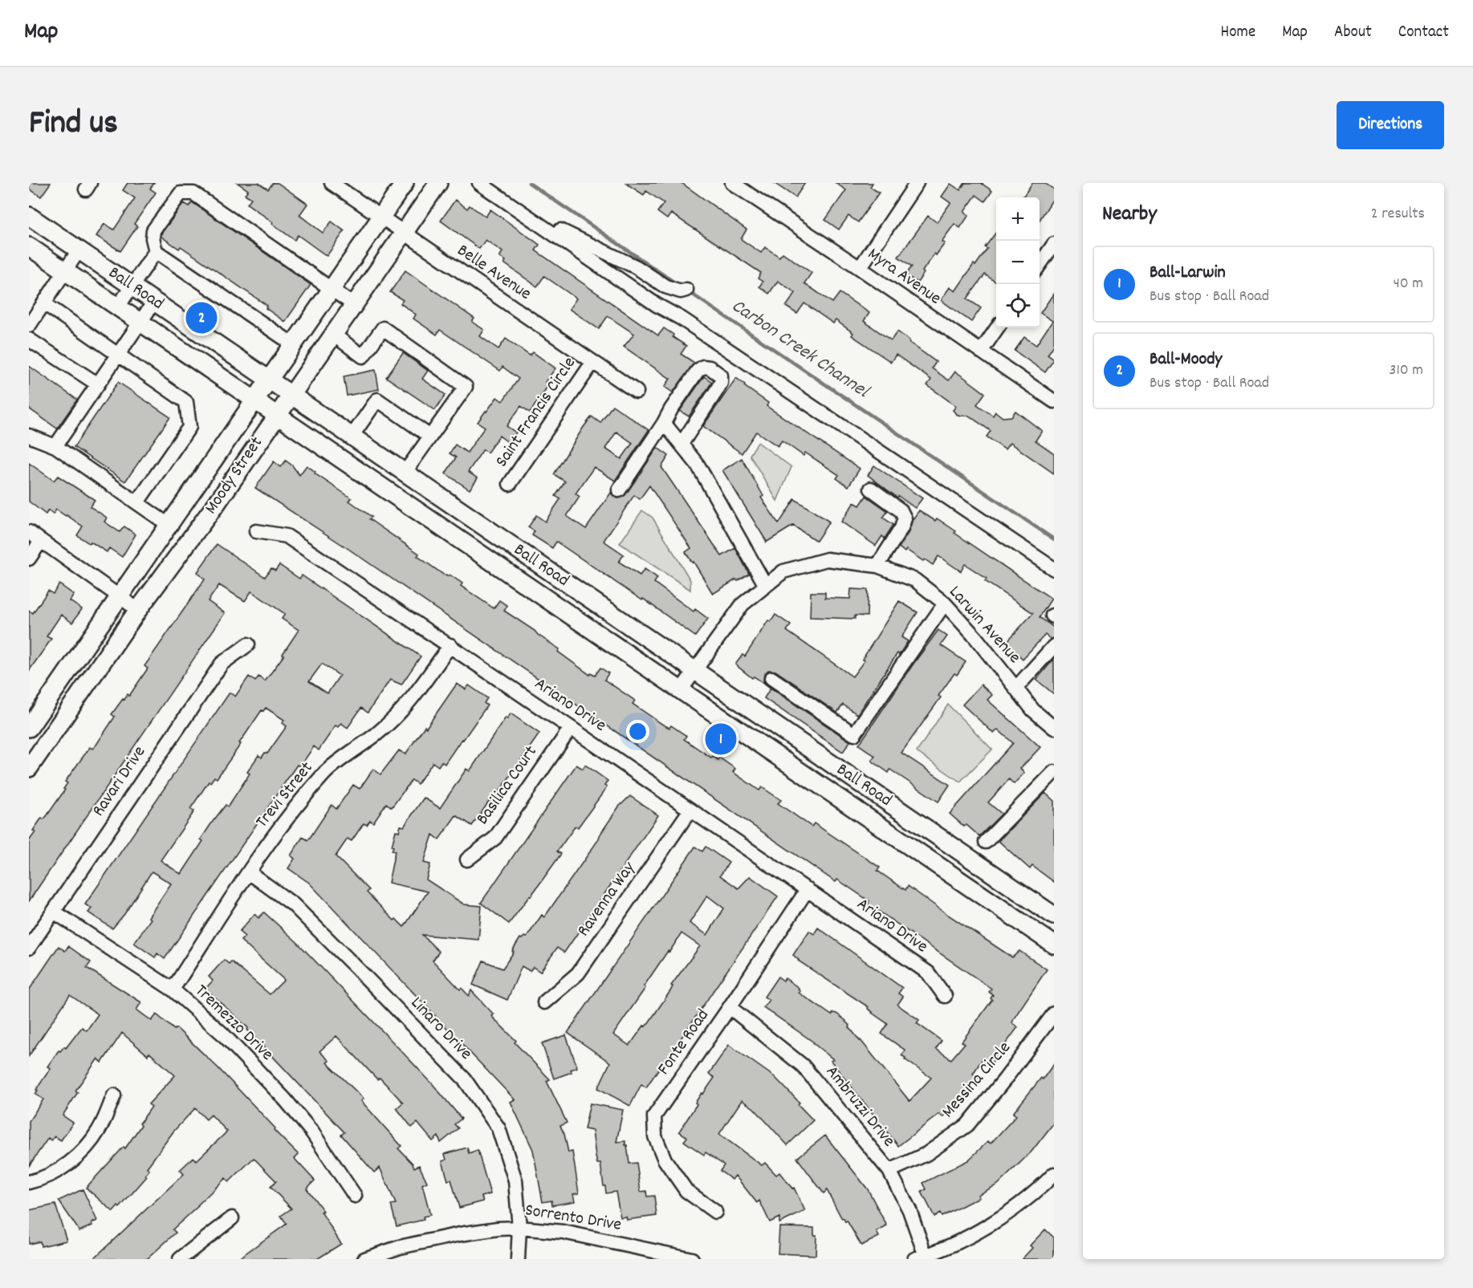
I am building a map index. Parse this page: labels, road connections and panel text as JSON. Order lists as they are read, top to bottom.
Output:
{
  "streets": {
    "main road": ["Ball Road", "Moody Street"],
    "street": [
      "Belle Avenue",
      "Myra Avenue",
      "Saint Francis Circle",
      "Larwin Avenue",
      "Ariano Drive",
      "Ravari Drive",
      "Basilica Court",
      "Trevi Street",
      "Ravenna Way",
      "Tremezzo Drive",
      "Linaro Drive",
      "Fonte Road",
      "Messina Circle",
      "Ambruzzi Drive",
      "Sorrento Drive"
    ]
  },
  "crossings": [
    ["Belle Avenue", "Saint Francis Circle"],
    ["Belle Avenue", "Moody Street"],
    ["Ball Road", "Moody Street"],
    ["Ball Road", "Larwin Avenue"],
    ["Ariano Drive", "Basilica Court"],
    ["Ariano Drive", "Trevi Street"],
    ["Ariano Drive", "Ravenna Way"],
    ["Ariano Drive", "Fonte Road"],
    ["Ravari Drive", "Tremezzo Drive"],
    ["Trevi Street", "Tremezzo Drive"],
    ["Trevi Street", "Linaro Drive"],
    ["Linaro Drive", "Sorrento Drive"],
    ["Fonte Road", "Ambruzzi Drive"],
    ["Messina Circle", "Ambruzzi Drive"]
  ],
  "water": ["Carbon Creek Channel"],
  "page": {
    "header": "Map",
    "nav": [
      "Home",
      "Map",
      "About",
      "Contact"
    ],
    "title": "Find us",
    "buttons": "Directions",
    "heading": ["Nearby", "2 results"],
    "map_buttons": ["+", "−"],
    "list": [
      {
        "mark": "1",
        "name": "Ball-Larwin",
        "note": "Bus stop · Ball Road",
        "value": "40 m"
      },
      {
        "mark": "2",
        "name": "Ball-Moody",
        "note": "Bus stop · Ball Road",
        "value": "310 m"
      }
    ],
    "pins": ["2", "1"]
  }
}
